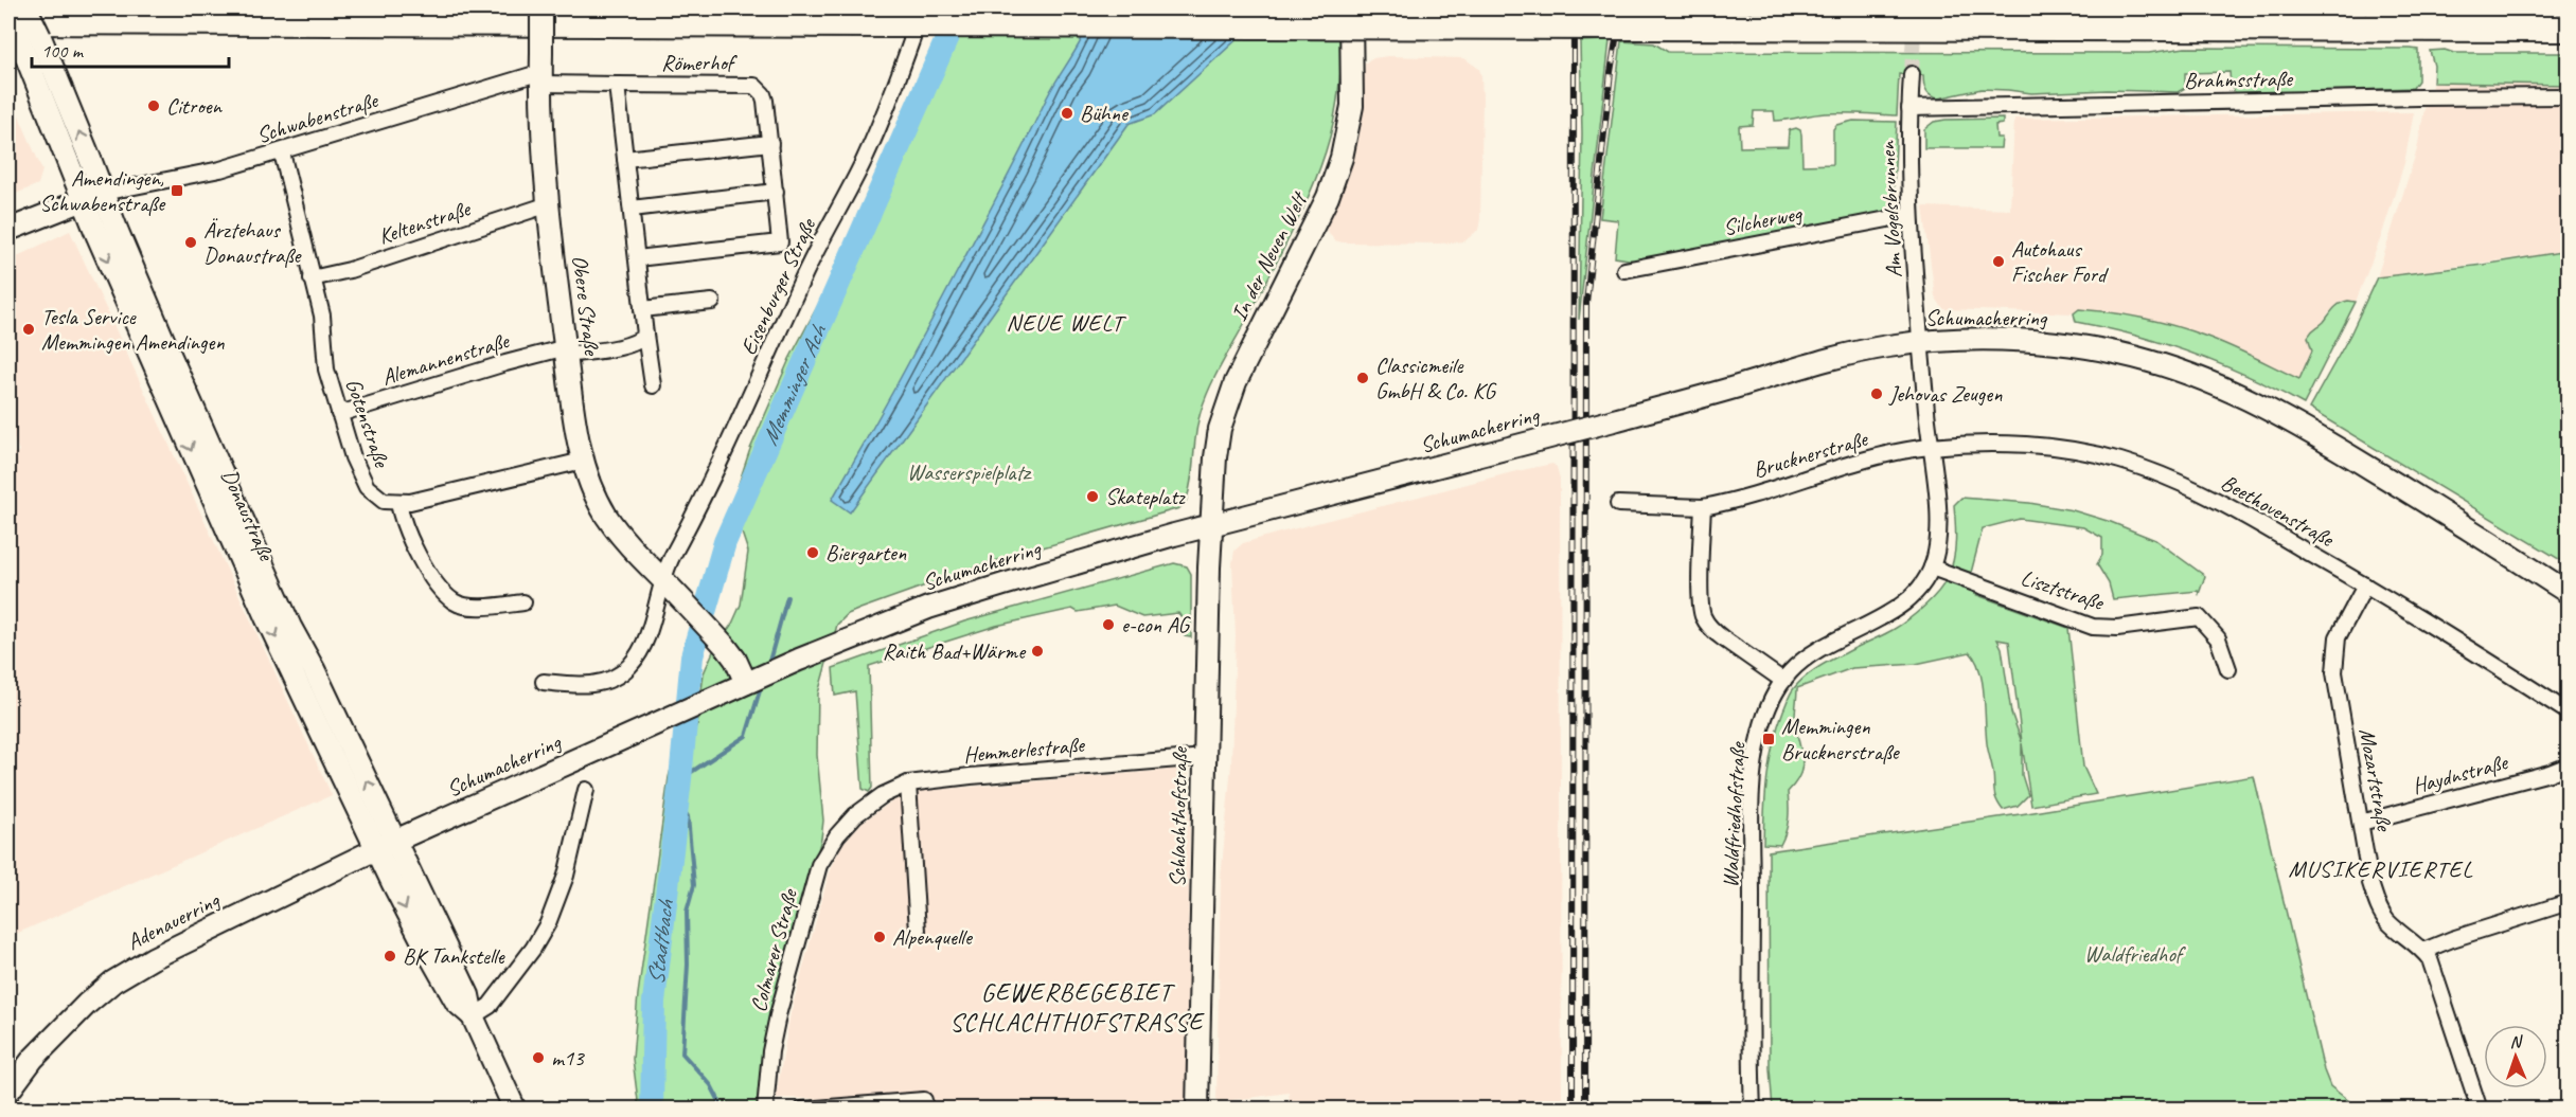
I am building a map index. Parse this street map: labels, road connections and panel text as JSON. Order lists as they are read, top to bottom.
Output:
{
  "streets": {
    "street": [
      "Römerhof",
      "Brahmsstraße",
      "Schwabenstraße",
      "Am Vogelsbrunnen",
      "Silcherweg",
      "Keltenstraße",
      "In der Neuen Welt",
      "Eisenburger Straße",
      "Obere Straße",
      "Schumacherring",
      "Alemannenstraße",
      "Gotenstraße",
      "Brucknerstraße",
      "Beethovenstraße",
      "Donaustraße",
      "Lisztstraße",
      "Hemmerlestraße",
      "Haydnstraße",
      "Mozartstraße",
      "Waldfriedhofstraße",
      "Schlachthofstraße",
      "Adenauerring",
      "Colmarer Straße"
    ]
  },
  "crossings": [
    ["Römerhof", "Schwabenstraße"],
    ["Römerhof", "Obere Straße"],
    ["Brahmsstraße", "Am Vogelsbrunnen"],
    ["Schwabenstraße", "Obere Straße"],
    ["Schwabenstraße", "Gotenstraße"],
    ["Schwabenstraße", "Donaustraße"],
    ["Am Vogelsbrunnen", "Silcherweg"],
    ["Am Vogelsbrunnen", "Schumacherring"],
    ["Am Vogelsbrunnen", "Waldfriedhofstraße"],
    ["Keltenstraße", "Obere Straße"],
    ["Keltenstraße", "Gotenstraße"],
    ["In der Neuen Welt", "Schumacherring"],
    ["In der Neuen Welt", "Schlachthofstraße"],
    ["Eisenburger Straße", "Obere Straße"],
    ["Obere Straße", "Schumacherring"],
    ["Obere Straße", "Alemannenstraße"],
    ["Schumacherring", "Donaustraße"],
    ["Schumacherring", "Waldfriedhofstraße"],
    ["Schumacherring", "Schlachthofstraße"],
    ["Schumacherring", "Adenauerring"],
    ["Alemannenstraße", "Gotenstraße"],
    ["Brucknerstraße", "Beethovenstraße"],
    ["Brucknerstraße", "Waldfriedhofstraße"],
    ["Beethovenstraße", "Mozartstraße"],
    ["Beethovenstraße", "Waldfriedhofstraße"],
    ["Donaustraße", "Adenauerring"],
    ["Lisztstraße", "Waldfriedhofstraße"],
    ["Hemmerlestraße", "Schlachthofstraße"],
    ["Hemmerlestraße", "Colmarer Straße"],
    ["Haydnstraße", "Mozartstraße"]
  ],
  "districts": ["NEUE WELT", "MUSIKERVIERTEL", "GEWERBEGEBIET SCHLACHTHOFSTRASSE"],
  "water": ["Memminger Ach", "Stadtbach"],
  "parks": ["Wasserspielplatz", "Waldfriedhof"],
  "places": {
    "other": [
      "Citroen",
      "Bühne",
      "Ärztehaus Donaustraße",
      "Autohaus Fischer Ford",
      "Tesla Service Memmingen Amendingen",
      "Classicmeile GmbH & Co. KG",
      "Jehovas Zeugen",
      "Skateplatz",
      "Biergarten",
      "e-con AG",
      "Raith Bad+Wärme",
      "Alpenquelle",
      "BK Tankstelle",
      "m13"
    ],
    "transit": ["Amendingen, Schwabenstraße", "Memmingen Brucknerstraße"]
  },
  "scale_bar": "100 m",
  "north": "top"
}
